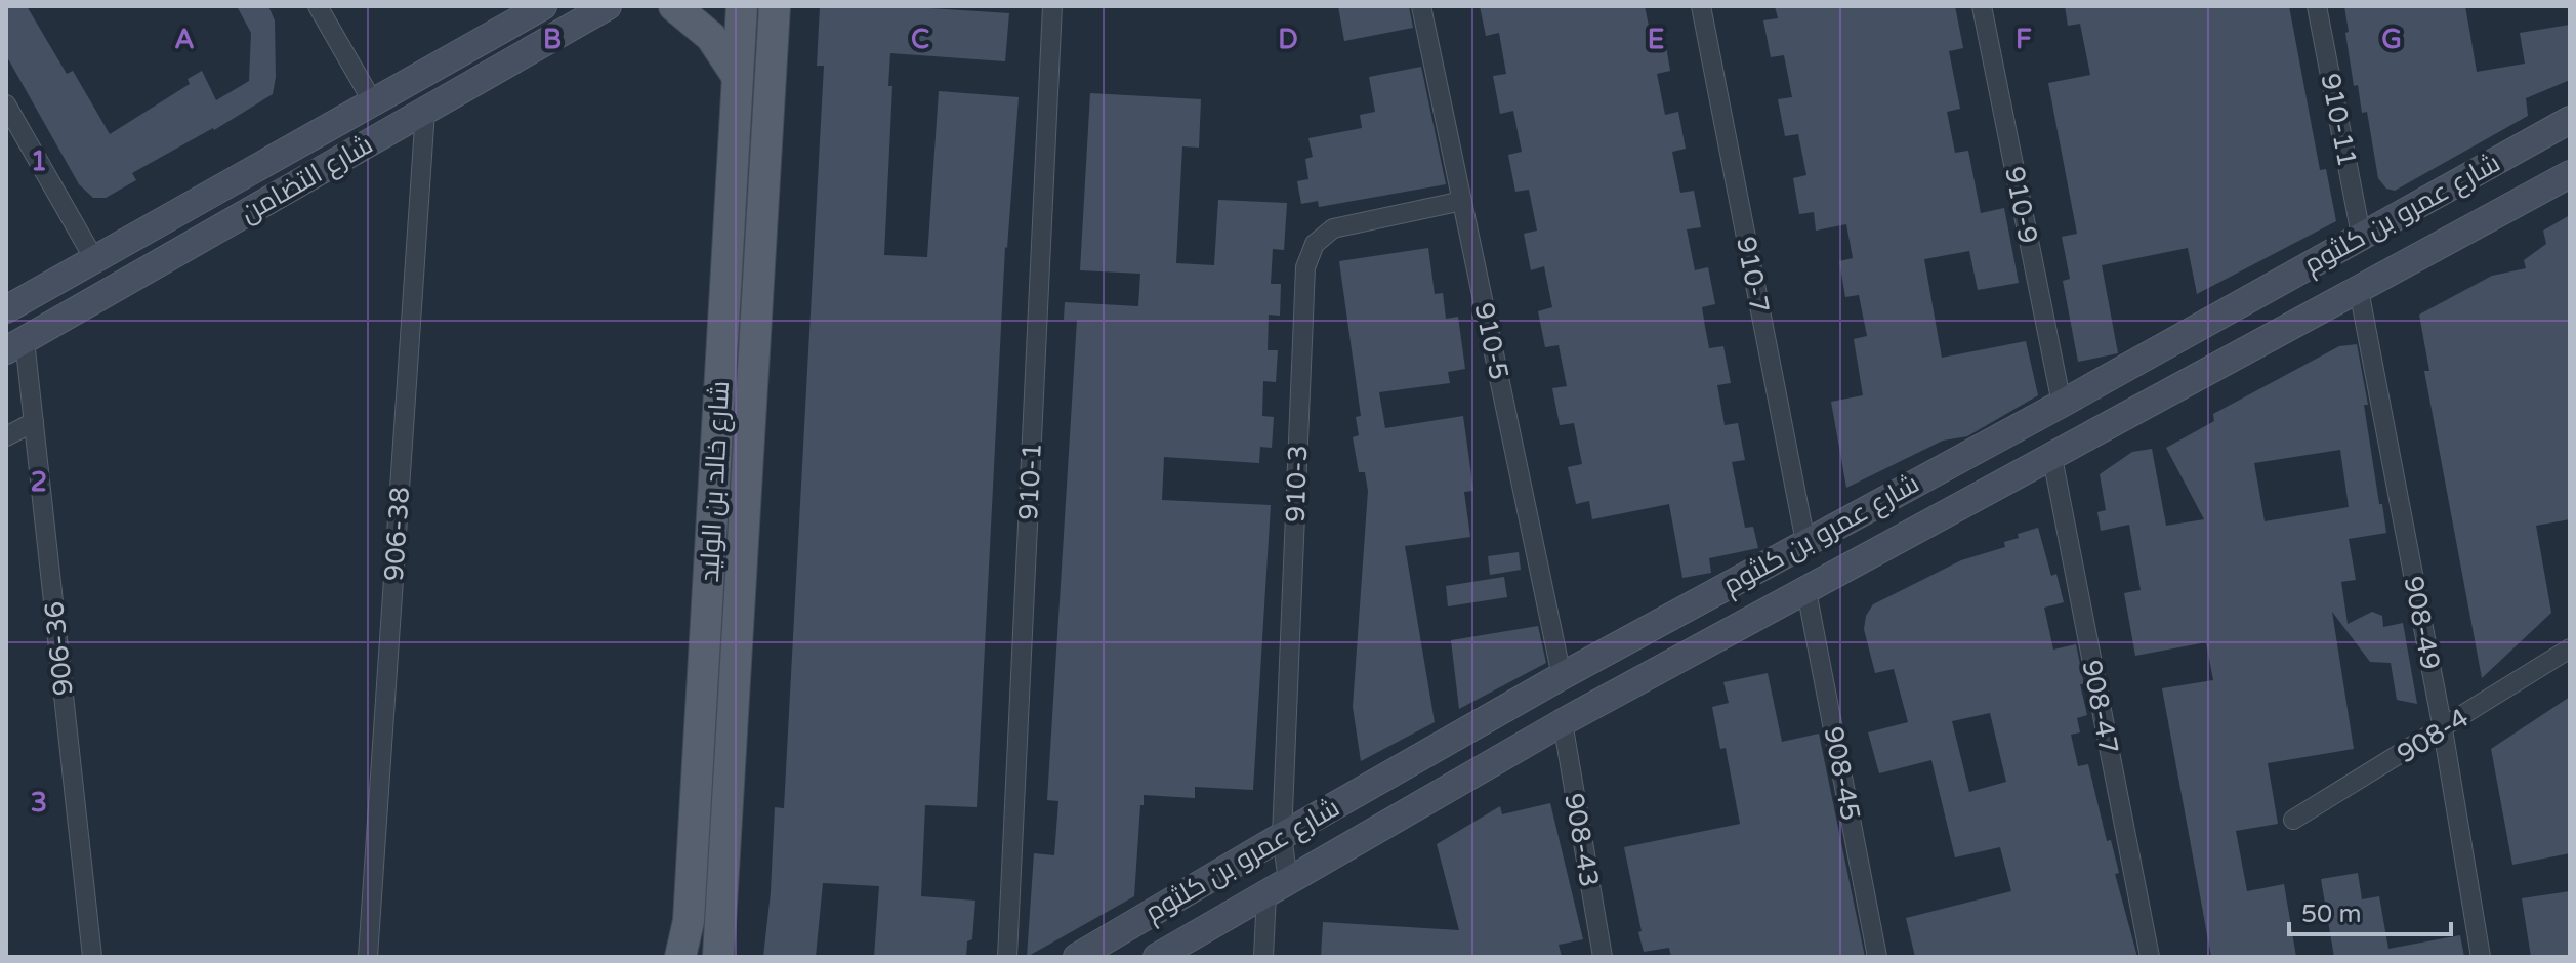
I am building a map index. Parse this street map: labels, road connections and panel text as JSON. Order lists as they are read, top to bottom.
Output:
{
  "streets": {
    "main road": ["شارع خالد بن الوليد"],
    "street": [
      "910-11",
      "شارع التضامن",
      "910-9",
      "شارع عمرو بن كلثوم",
      "910-7",
      "910-5",
      "910-1",
      "910-3",
      "906-38",
      "908-49",
      "906-36",
      "908-47",
      "908-4",
      "908-45",
      "908-43"
    ]
  },
  "crossings": [
    ["910-11", "شارع عمرو بن كلثوم"],
    ["شارع التضامن", "906-38"],
    ["شارع التضامن", "906-36"],
    ["910-9", "شارع عمرو بن كلثوم"],
    ["شارع عمرو بن كلثوم", "910-7"],
    ["شارع عمرو بن كلثوم", "910-5"],
    ["شارع عمرو بن كلثوم", "910-3"],
    ["شارع عمرو بن كلثوم", "908-49"],
    ["شارع عمرو بن كلثوم", "908-47"],
    ["شارع عمرو بن كلثوم", "908-45"],
    ["شارع عمرو بن كلثوم", "908-43"],
    ["910-5", "910-3"],
    ["908-49", "908-4"]
  ],
  "scale_bar": "50 m",
  "grid": {
    "columns": [
      "A",
      "B",
      "C",
      "D",
      "E",
      "F",
      "G"
    ],
    "rows": ["1", "2", "3"]
  }
}
